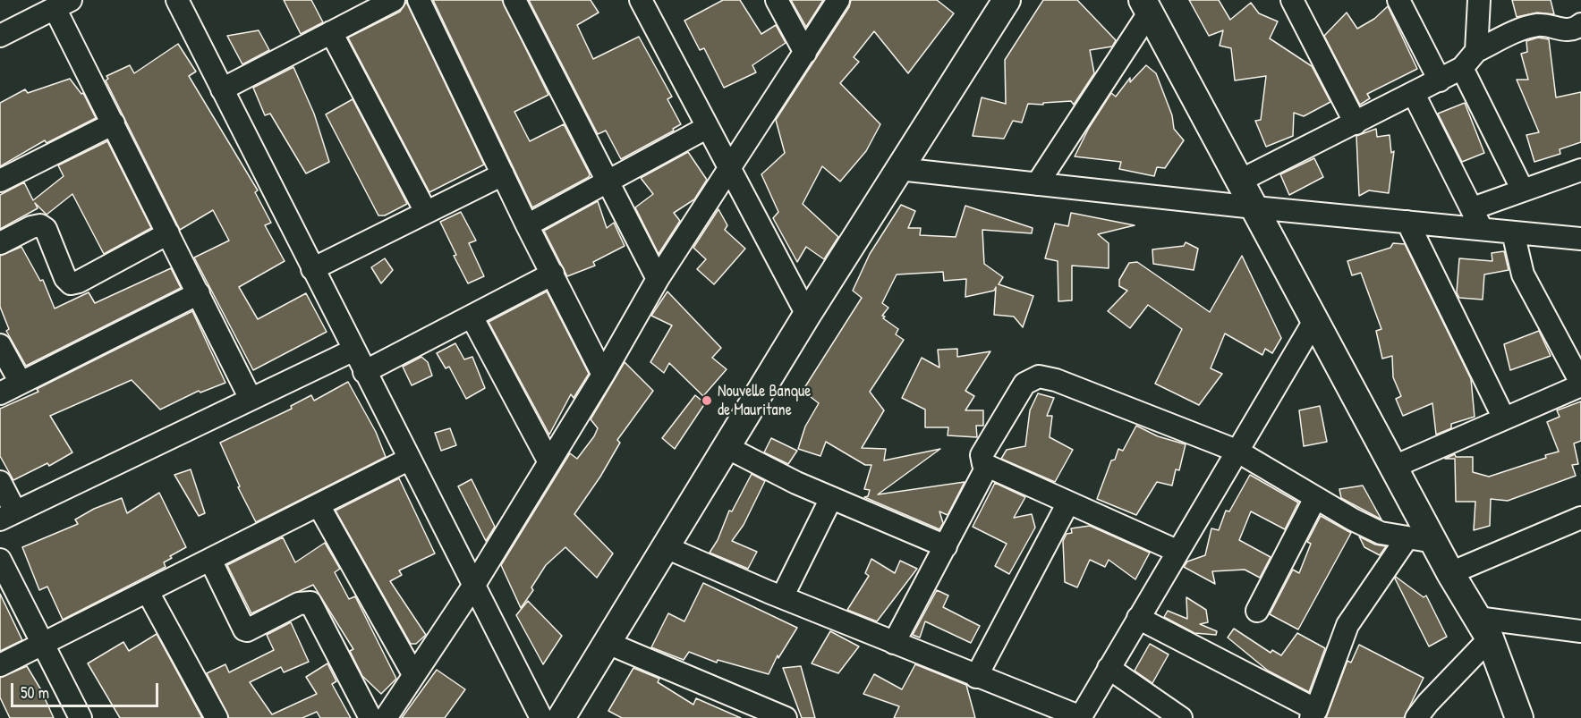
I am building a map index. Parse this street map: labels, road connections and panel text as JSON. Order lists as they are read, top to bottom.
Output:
{
  "places": ["Nouvelle Banque de Mauritane"],
  "scale_bar": "50 m"
}
